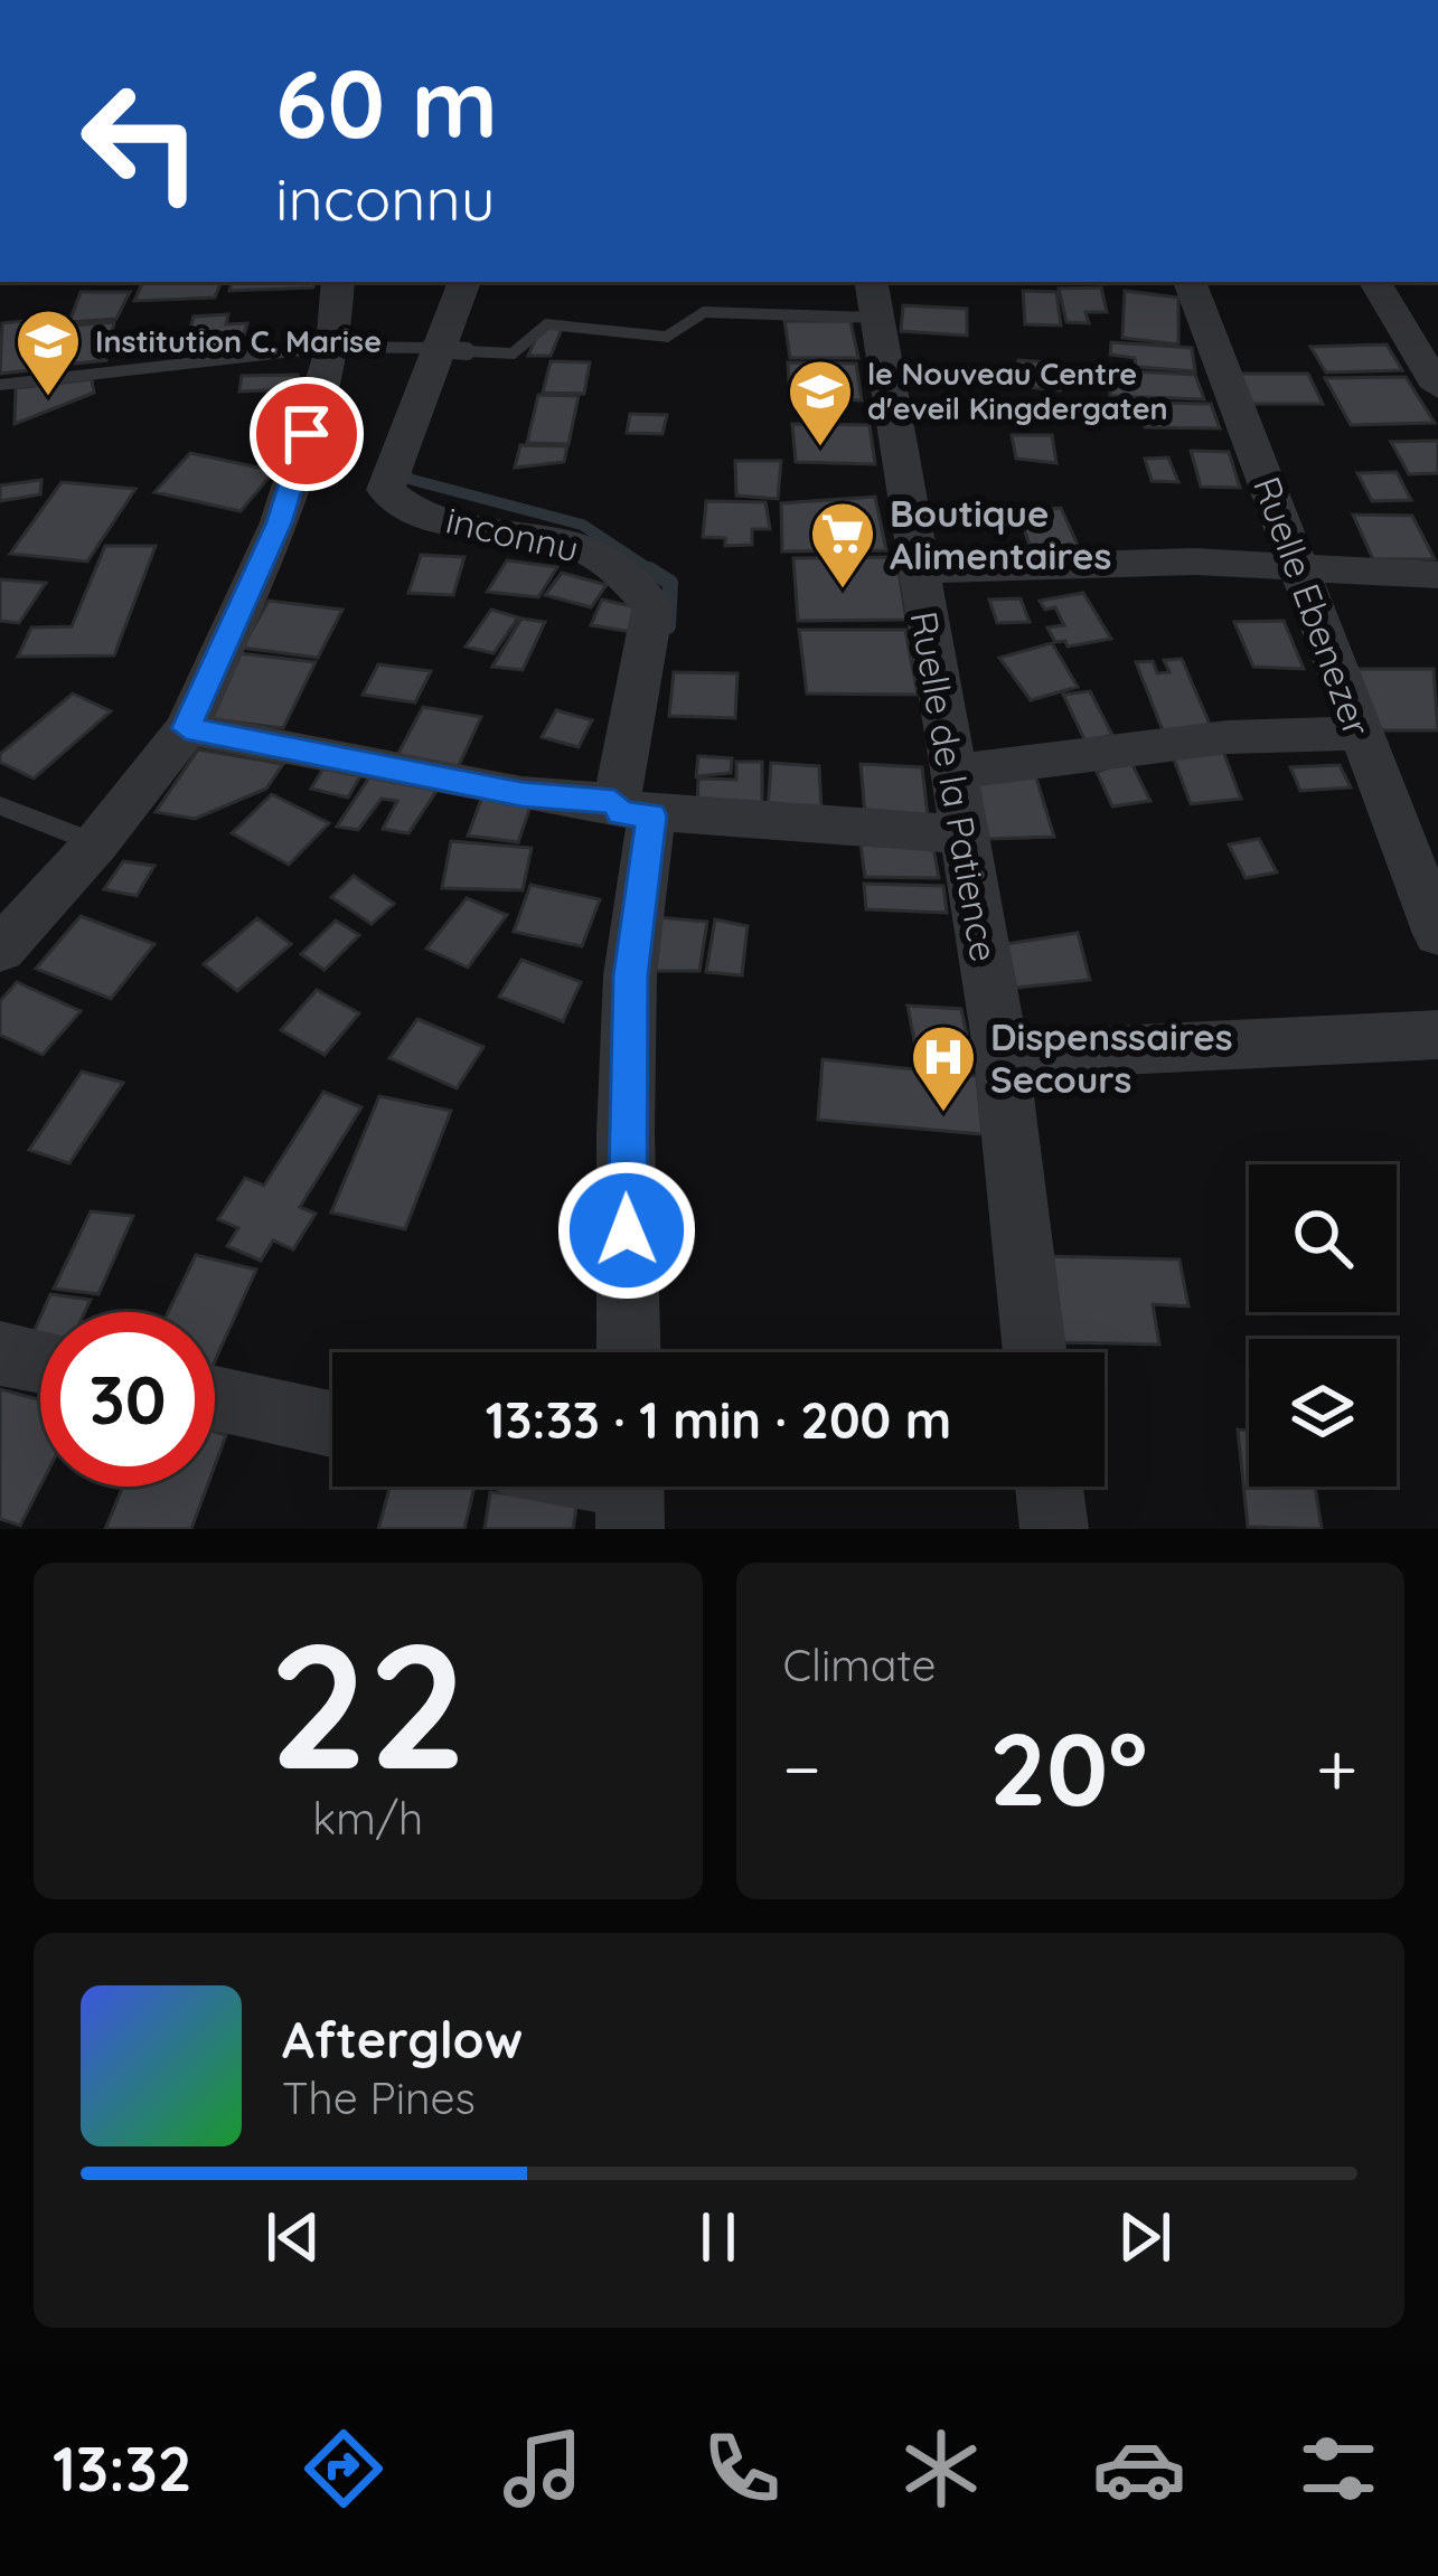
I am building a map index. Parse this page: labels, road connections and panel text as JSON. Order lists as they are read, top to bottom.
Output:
{
  "streets": {
    "street": ["inconnu", "Ruelle Ebenezer", "Ruelle de la Patience"]
  },
  "places": {
    "school or university": ["Institution C. Marise", "le Nouveau Centre d'eveil Kingdergaten"],
    "supermarket": ["Boutique Alimentaires"],
    "hospital": ["Dispenssaires Secours"]
  },
  "page": {
    "turn": ["60 m", "inconnu"],
    "limit": "30",
    "trip": "13:33 · 1 min · 200 m",
    "tile": [
      ["22", "km/h"],
      "Climate"
    ],
    "heat": ["−", "20°", "+"],
    "song": ["Afterglow", "The Pines"],
    "tabs": "13:32"
  }
}
